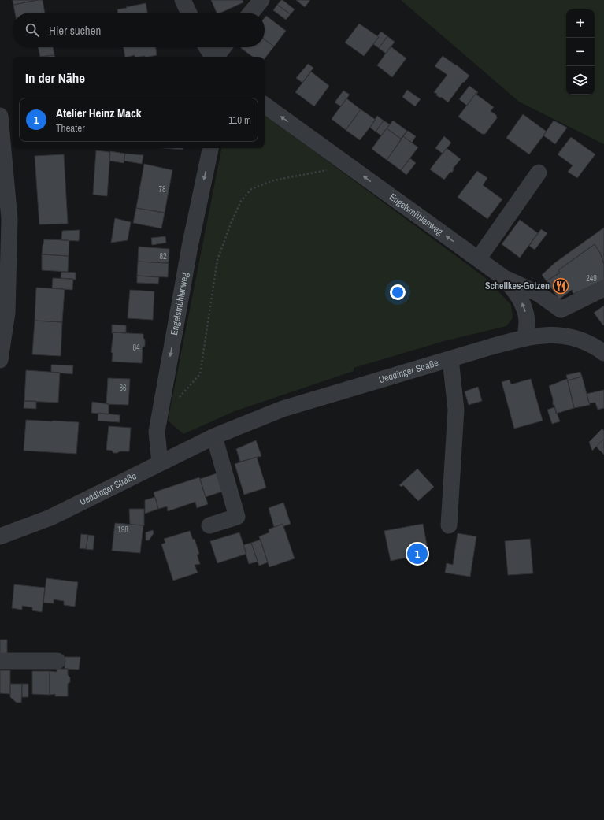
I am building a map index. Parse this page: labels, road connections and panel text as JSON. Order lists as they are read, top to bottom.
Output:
{
  "streets": {
    "street": ["Engelsmühlenweg", "Ueddinger Straße"]
  },
  "crossings": [
    ["Engelsmühlenweg", "Ueddinger Straße"]
  ],
  "places": {
    "restaurant": ["Schellkes-Gotzen"]
  },
  "house_numbers": [
    "78",
    "82",
    "249",
    "84",
    "86",
    "198"
  ],
  "page": {
    "map_buttons": ["+", "−"],
    "search": "Hier suchen",
    "heading": "In der Nähe",
    "list": [
      {
        "mark": "1",
        "name": "Atelier Heinz Mack",
        "note": "Theater",
        "value": "110 m"
      }
    ],
    "pins": "1"
  }
}
